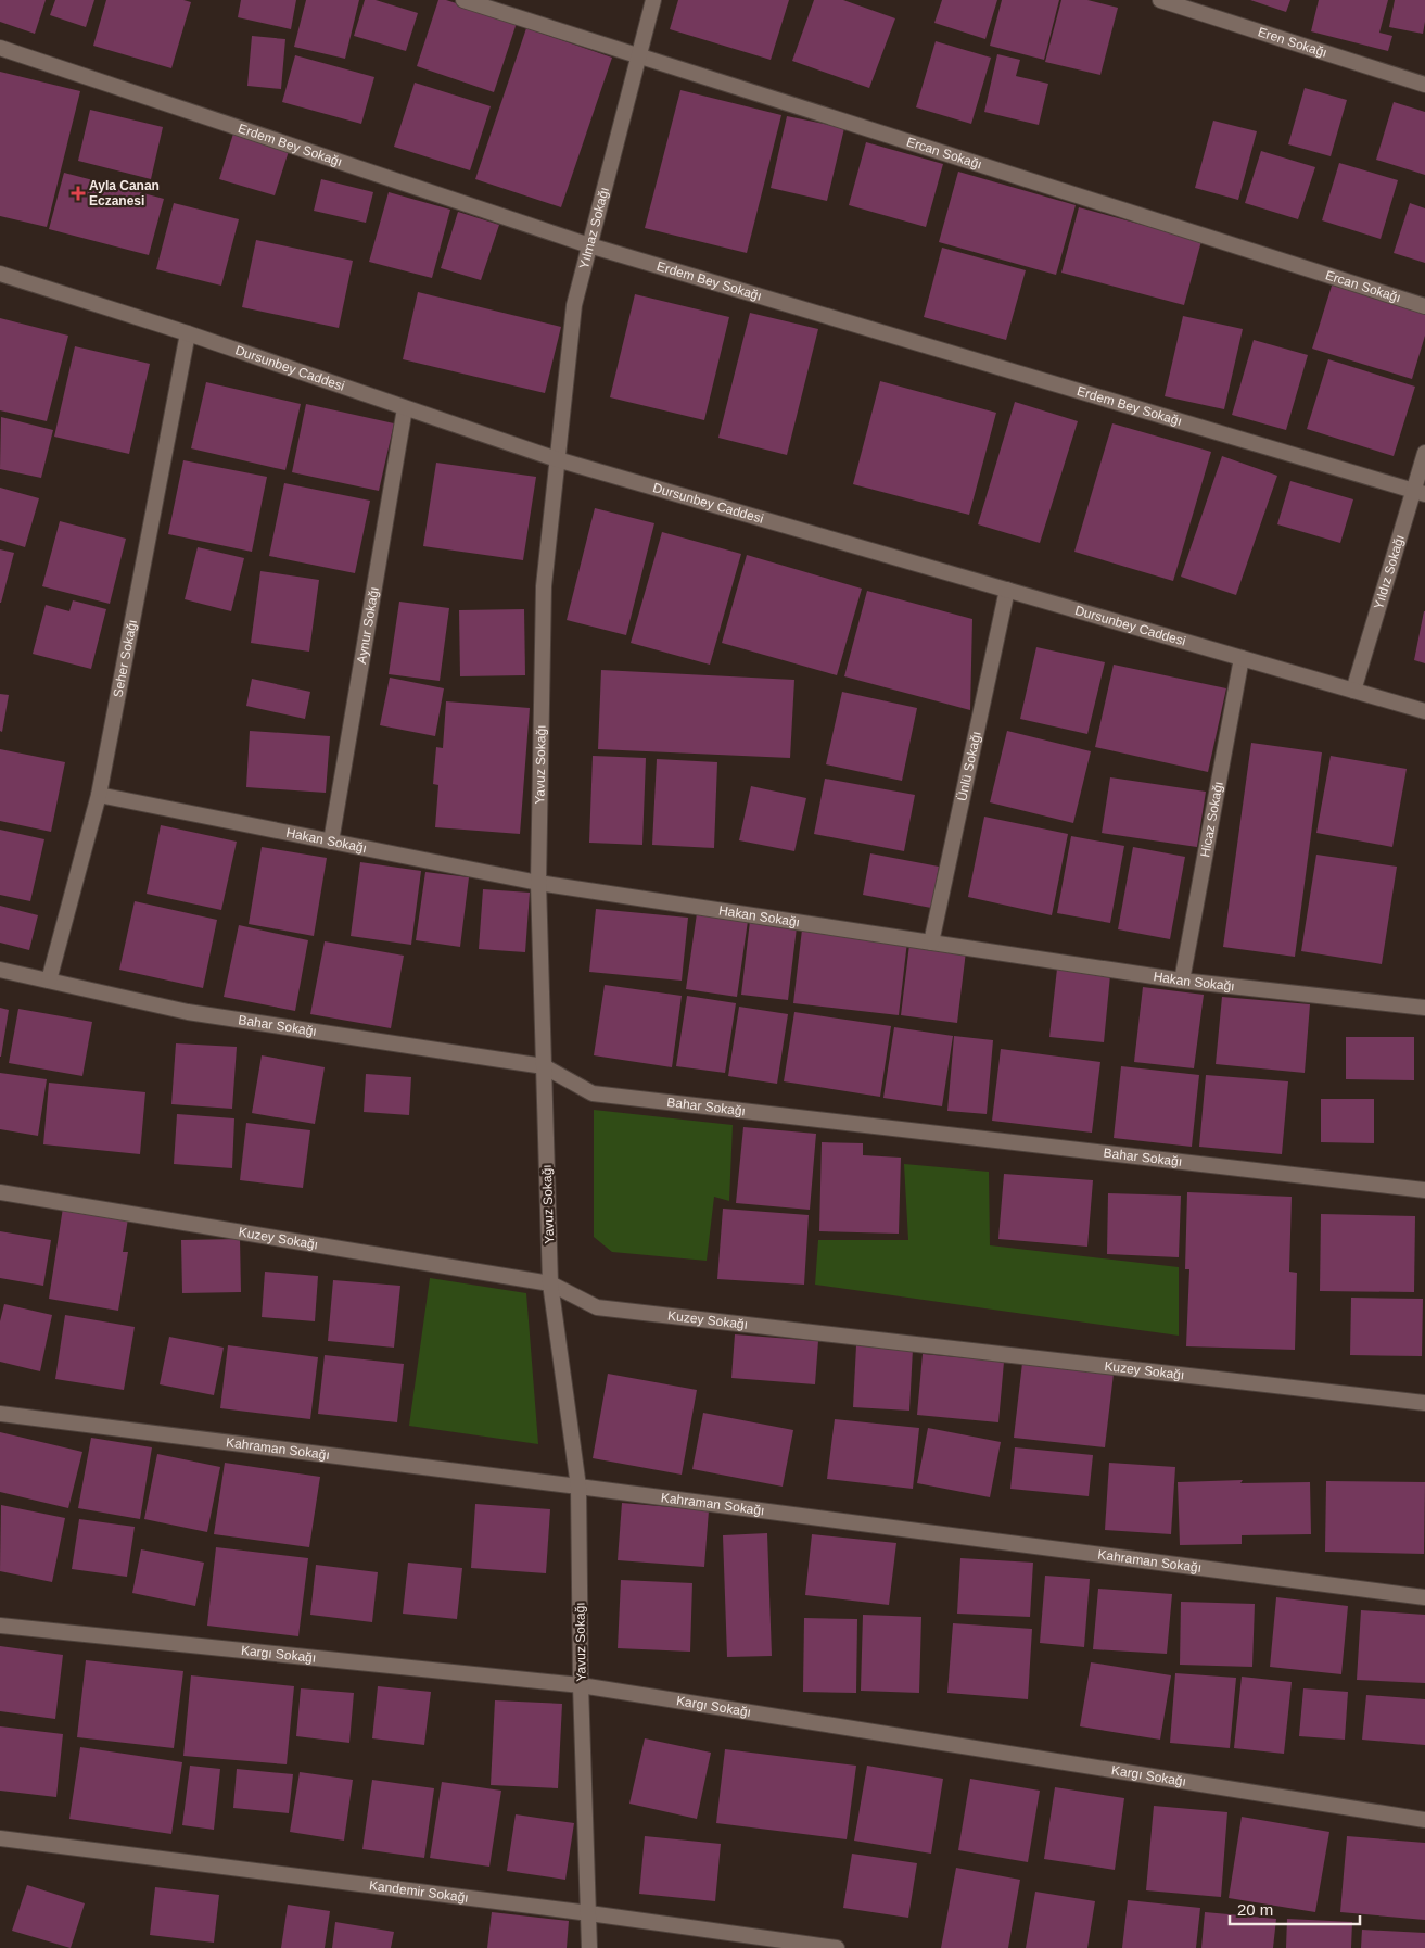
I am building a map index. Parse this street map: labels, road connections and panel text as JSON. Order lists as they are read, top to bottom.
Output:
{
  "streets": {
    "street": [
      "Eren Sokağı",
      "Erdem Bey Sokağı",
      "Ercan Sokağı",
      "Yılmaz Sokağı",
      "Dursunbey Caddesi",
      "Yıldız Sokağı",
      "Aynur Sokağı",
      "Seher Sokağı",
      "Yavuz Sokağı",
      "Ünlü Sokağı",
      "Hicaz Sokağı",
      "Hakan Sokağı",
      "Bahar Sokağı",
      "Kuzey Sokağı",
      "Kahraman Sokağı",
      "Kargı Sokağı",
      "Kandemir Sokağı"
    ]
  },
  "crossings": [
    ["Erdem Bey Sokağı", "Yılmaz Sokağı"],
    ["Erdem Bey Sokağı", "Yıldız Sokağı"],
    ["Ercan Sokağı", "Yılmaz Sokağı"],
    ["Yılmaz Sokağı", "Dursunbey Caddesi"],
    ["Yılmaz Sokağı", "Yavuz Sokağı"],
    ["Dursunbey Caddesi", "Yıldız Sokağı"],
    ["Dursunbey Caddesi", "Aynur Sokağı"],
    ["Dursunbey Caddesi", "Seher Sokağı"],
    ["Dursunbey Caddesi", "Yavuz Sokağı"],
    ["Dursunbey Caddesi", "Ünlü Sokağı"],
    ["Dursunbey Caddesi", "Hicaz Sokağı"],
    ["Aynur Sokağı", "Hakan Sokağı"],
    ["Seher Sokağı", "Hakan Sokağı"],
    ["Seher Sokağı", "Bahar Sokağı"],
    ["Yavuz Sokağı", "Hakan Sokağı"],
    ["Yavuz Sokağı", "Bahar Sokağı"],
    ["Yavuz Sokağı", "Kuzey Sokağı"],
    ["Yavuz Sokağı", "Kahraman Sokağı"],
    ["Yavuz Sokağı", "Kargı Sokağı"],
    ["Yavuz Sokağı", "Kandemir Sokağı"],
    ["Ünlü Sokağı", "Hakan Sokağı"],
    ["Hicaz Sokağı", "Hakan Sokağı"]
  ],
  "places": {
    "health": ["Ayla Canan Eczanesi"]
  },
  "scale_bar": "20 m"
}
